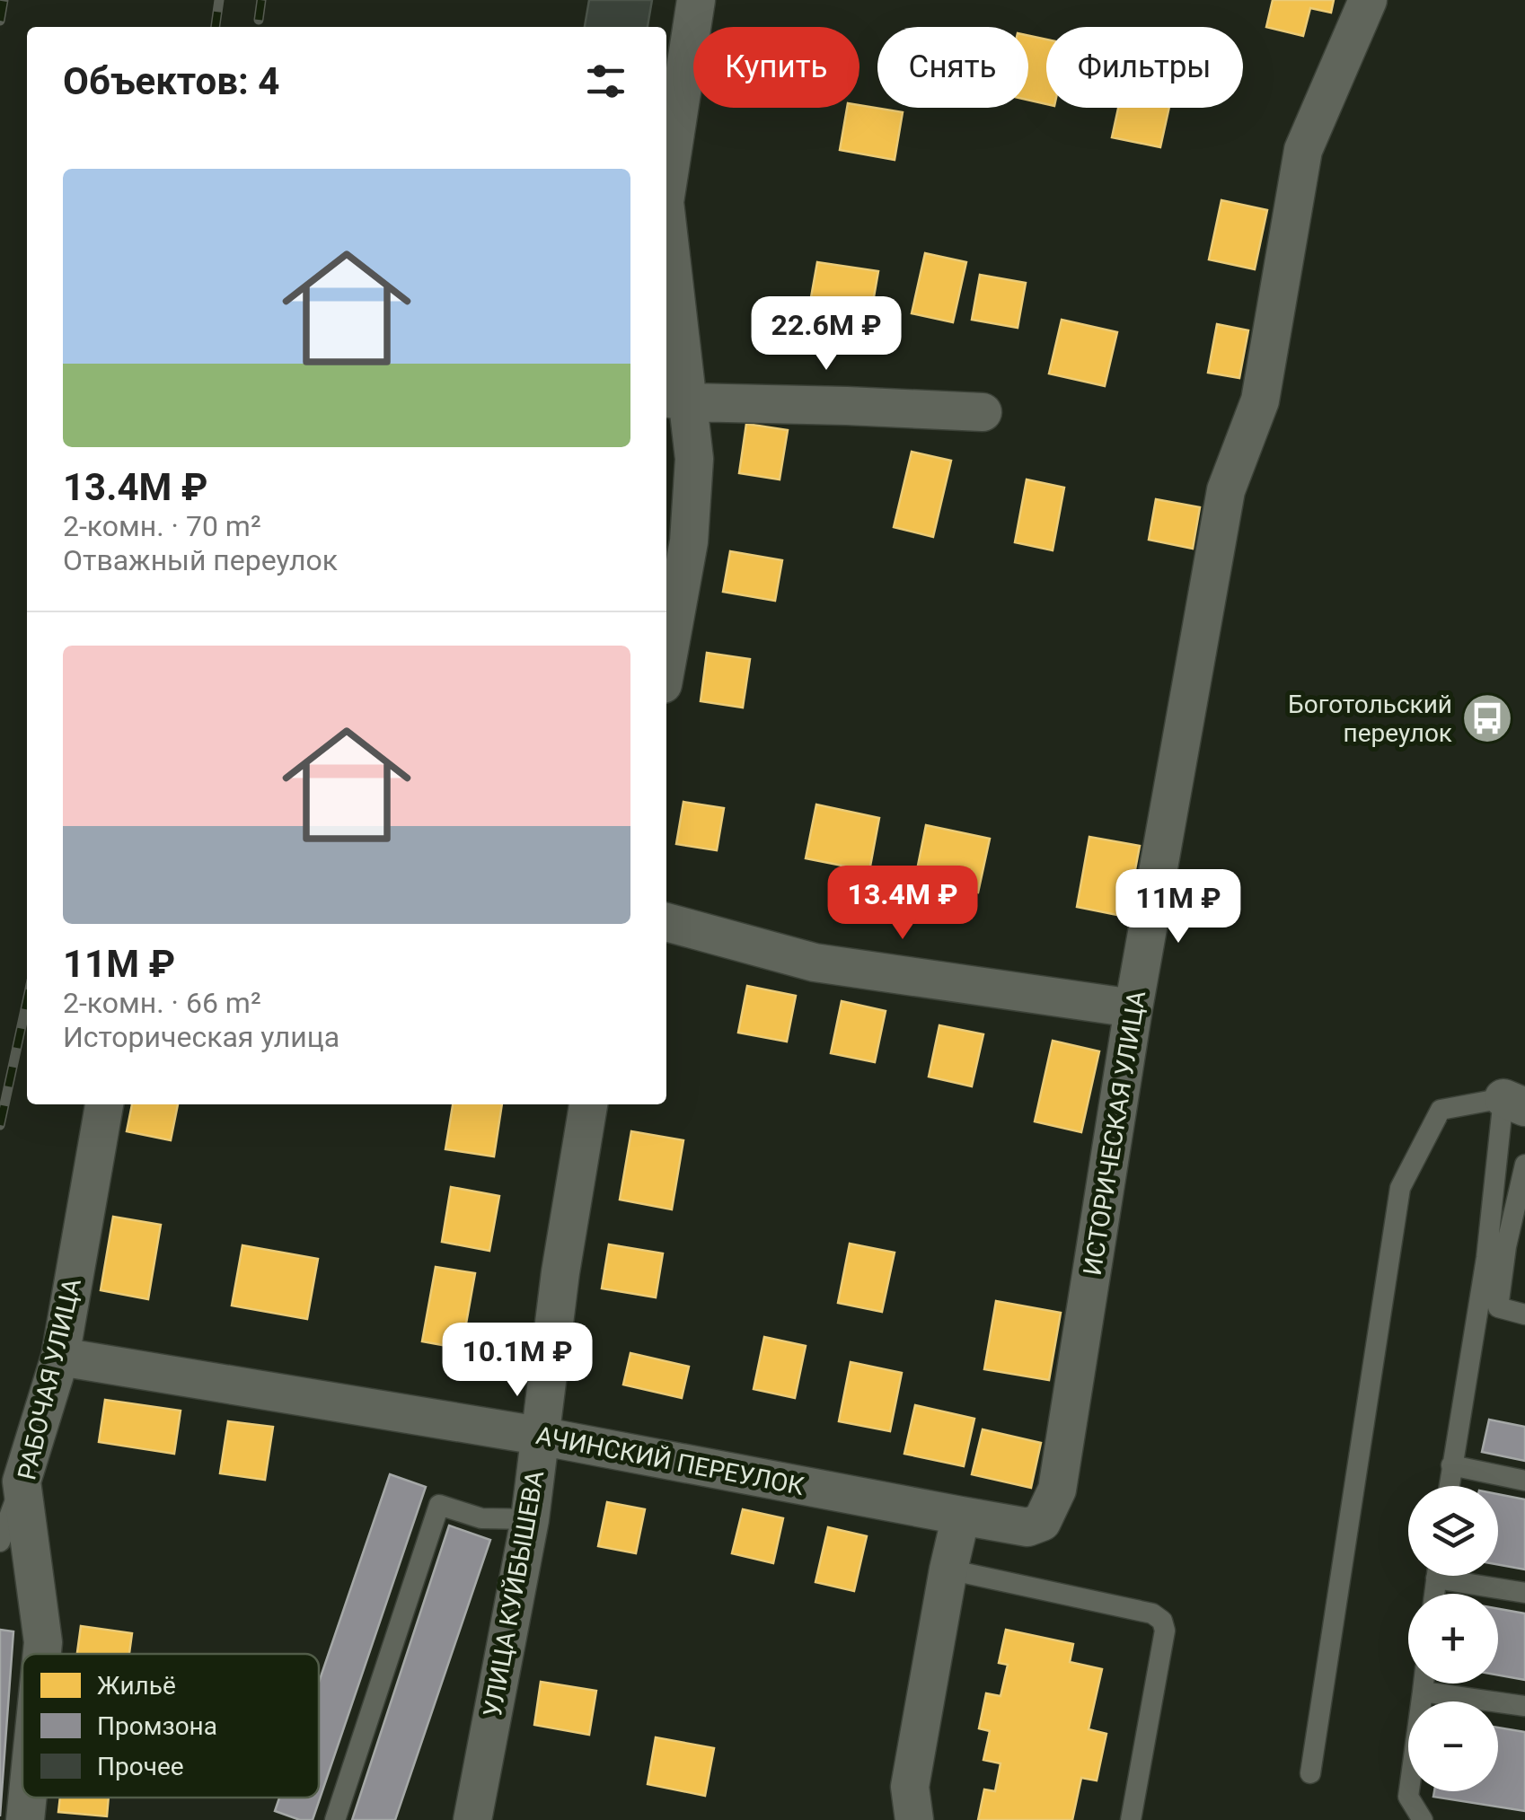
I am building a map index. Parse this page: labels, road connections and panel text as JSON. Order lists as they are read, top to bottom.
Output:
{
  "streets": {
    "street": [
      "ИСТОРИЧЕСКАЯ УЛИЦА",
      "РАБОЧАЯ УЛИЦА",
      "АЧИНСКИЙ ПЕРЕУЛОК",
      "УЛИЦА КУЙБЫШЕВА"
    ]
  },
  "crossings": [
    ["ИСТОРИЧЕСКАЯ УЛИЦА", "АЧИНСКИЙ ПЕРЕУЛОК"],
    ["РАБОЧАЯ УЛИЦА", "АЧИНСКИЙ ПЕРЕУЛОК"],
    ["АЧИНСКИЙ ПЕРЕУЛОК", "УЛИЦА КУЙБЫШЕВА"]
  ],
  "places": {
    "bus stop": ["Боготольский переулок"]
  },
  "legend": ["Жильё", "Промзона", "Прочее"],
  "page": {
    "chip": ["Купить", "Снять", "Фильтры"],
    "heading": "Объектов: 4",
    "list": [
      {
        "name": "13.4M ₽",
        "note": "2-комн. · 70 m² · Отважный переулок"
      },
      {
        "name": "11M ₽",
        "note": "2-комн. · 66 m² · Историческая улица"
      }
    ],
    "price": [
      "22.6M ₽",
      "13.4M ₽",
      "11M ₽",
      "10.1M ₽"
    ],
    "map_buttons": ["+", "−"]
  }
}
